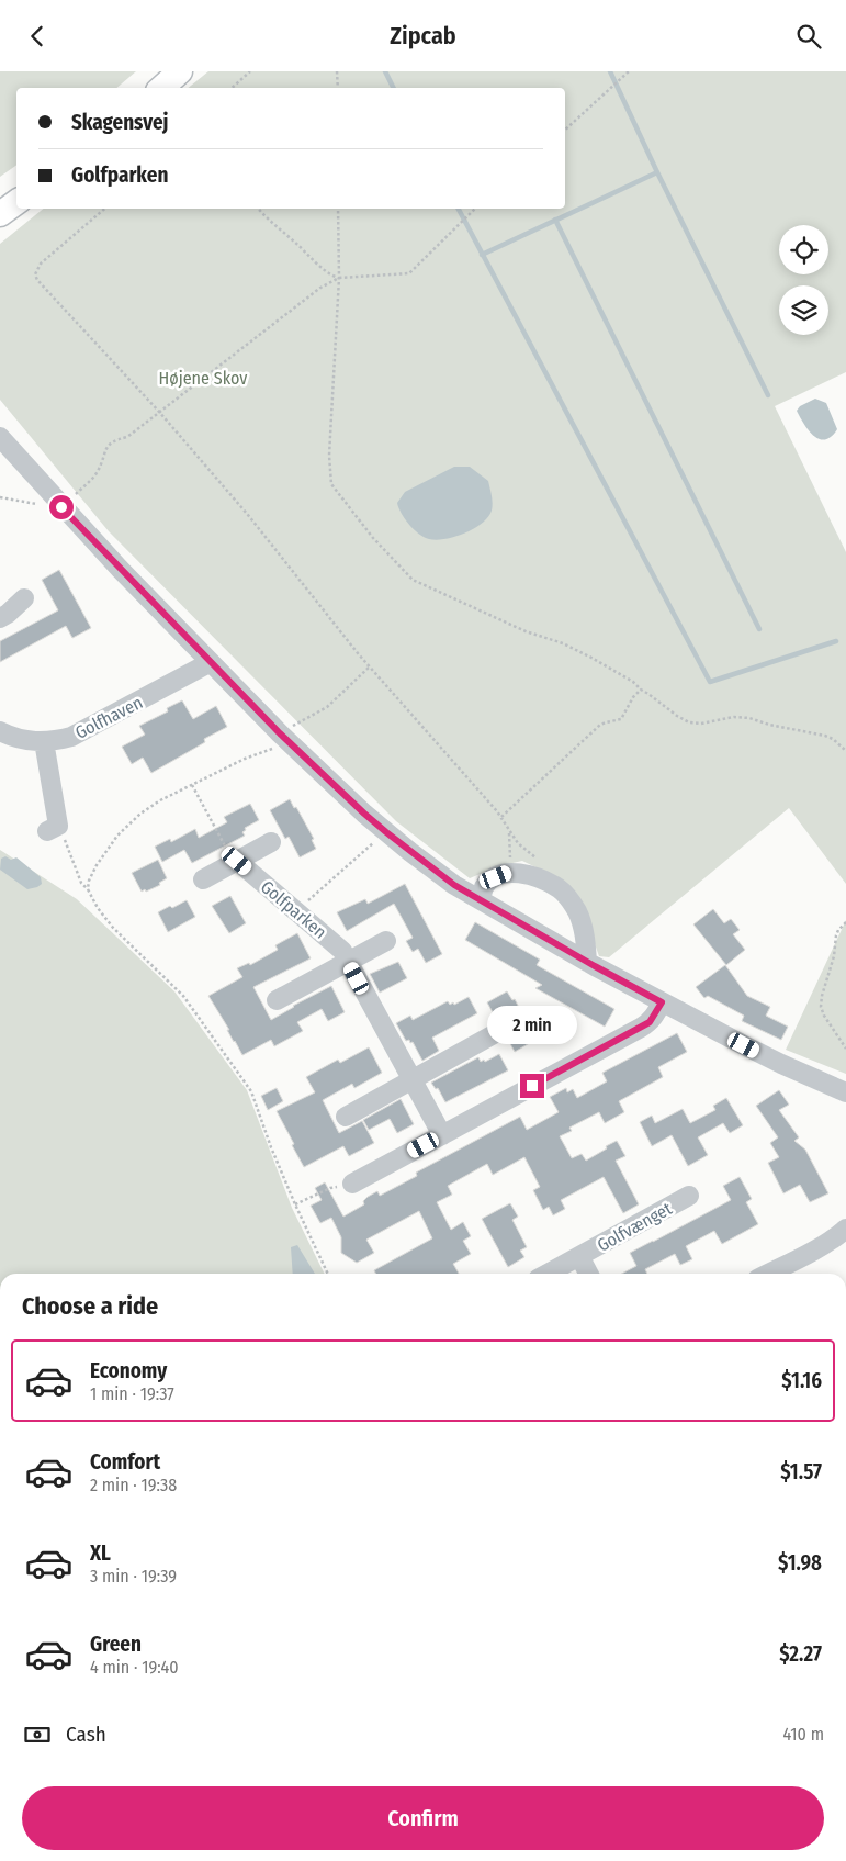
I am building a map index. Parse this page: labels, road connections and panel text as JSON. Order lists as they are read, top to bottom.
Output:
{
  "streets": {
    "street": ["Golfhaven", "Golfparken", "Golfvænget"]
  },
  "parks": ["Højene Skov"],
  "page": {
    "header": "Zipcab",
    "banner": ["Skagensvej", "Golfparken"],
    "bubble": "2 min",
    "heading": "Choose a ride",
    "list": [
      {
        "name": "Economy",
        "note": "1 min · 19:37",
        "value": "$1.16"
      },
      {
        "name": "Comfort",
        "note": "2 min · 19:38",
        "value": "$1.57"
      },
      {
        "name": "XL",
        "note": "3 min · 19:39",
        "value": "$1.98"
      },
      {
        "name": "Green",
        "note": "4 min · 19:40",
        "value": "$2.27"
      }
    ],
    "pay": ["Cash", "410 m"],
    "buttons": "Confirm"
  }
}
